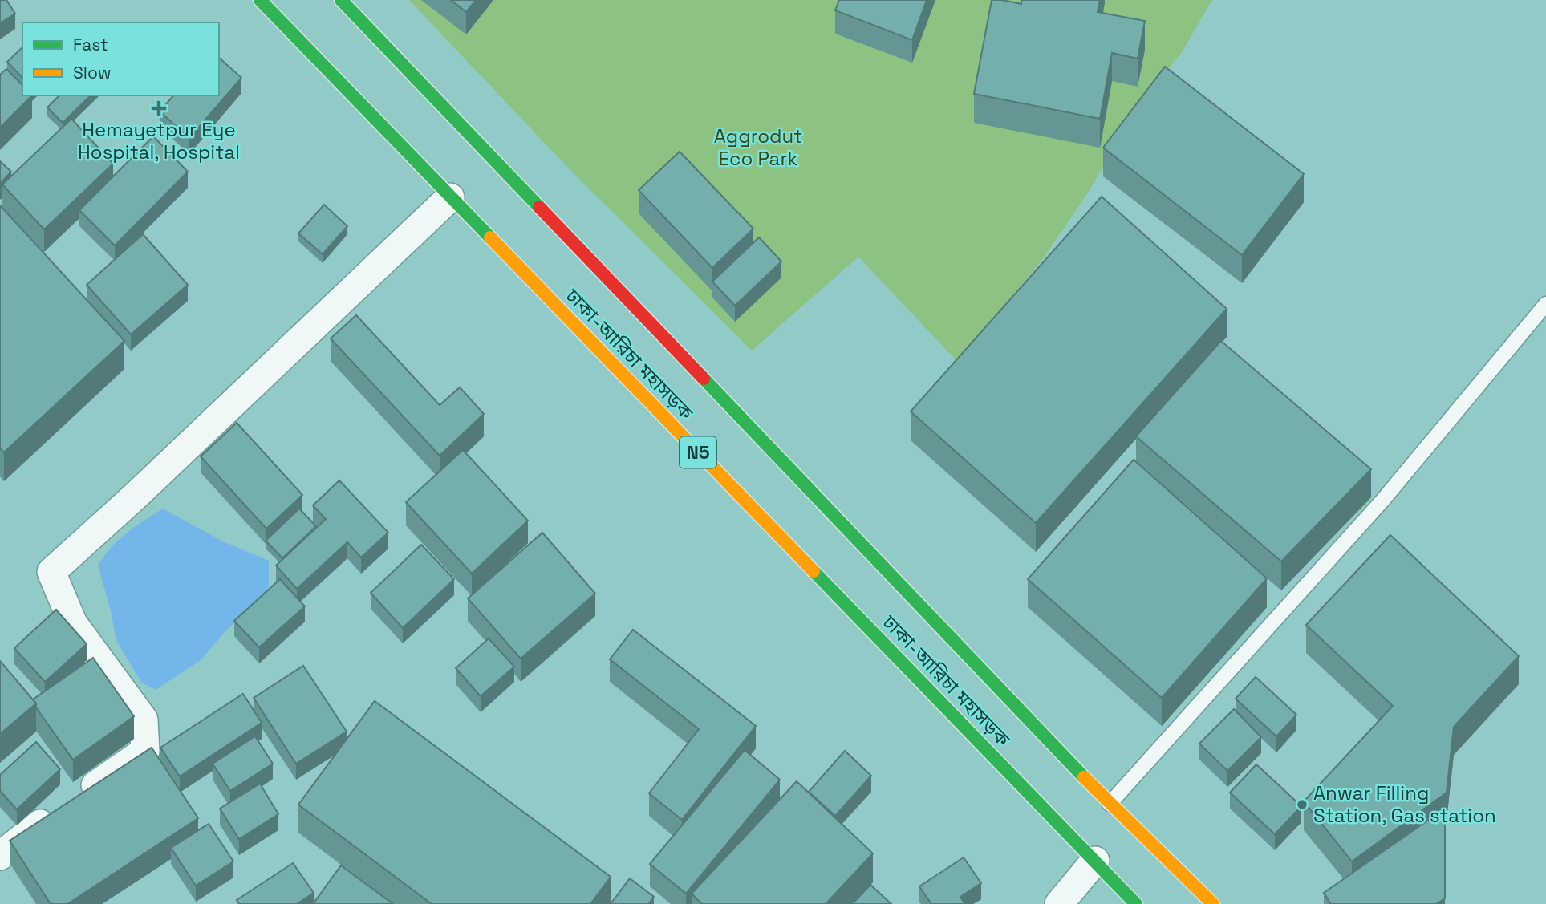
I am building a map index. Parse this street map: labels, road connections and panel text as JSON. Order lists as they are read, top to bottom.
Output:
{
  "streets": {
    "highway": ["ঢাকা-আরিচা মহাসড়ক", "N5"]
  },
  "parks": ["Aggrodut Eco Park"],
  "places": {
    "health": ["Hemayetpur Eye Hospital, Hospital"],
    "other": ["Anwar Filling Station, Gas station"]
  },
  "legend": ["Fast", "Slow"]
}
